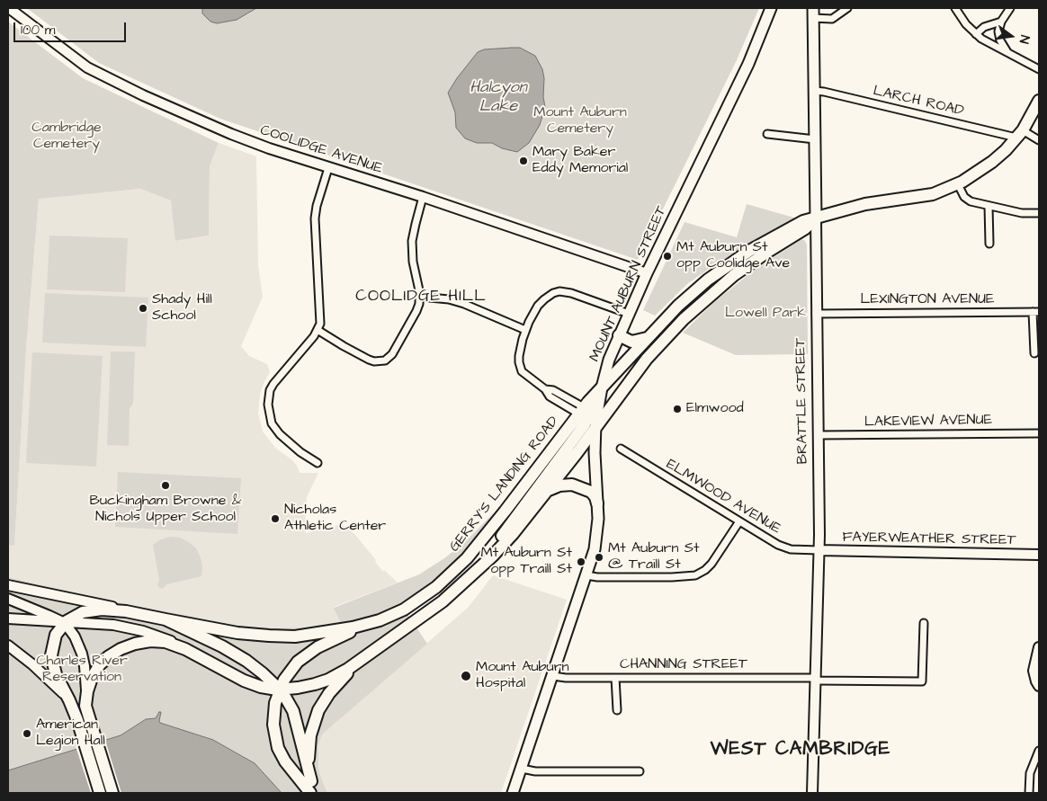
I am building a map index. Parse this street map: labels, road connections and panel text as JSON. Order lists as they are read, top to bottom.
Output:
{
  "streets": {
    "highway": ["GERRY'S LANDING ROAD"],
    "main road": [
      "COOLIDGE AVENUE",
      "MOUNT AUBURN STREET",
      "BRATTLE STREET",
      "FAYERWEATHER STREET"
    ],
    "street": [
      "LARCH ROAD",
      "LEXINGTON AVENUE",
      "LAKEVIEW AVENUE",
      "ELMWOOD AVENUE",
      "CHANNING STREET"
    ]
  },
  "crossings": [
    ["LARCH ROAD", "BRATTLE STREET"],
    ["LARCH ROAD", "GERRY'S LANDING ROAD"],
    ["COOLIDGE AVENUE", "MOUNT AUBURN STREET"],
    ["MOUNT AUBURN STREET", "GERRY'S LANDING ROAD"],
    ["MOUNT AUBURN STREET", "CHANNING STREET"],
    ["LEXINGTON AVENUE", "BRATTLE STREET"],
    ["BRATTLE STREET", "LAKEVIEW AVENUE"],
    ["BRATTLE STREET", "GERRY'S LANDING ROAD"],
    ["BRATTLE STREET", "ELMWOOD AVENUE"],
    ["BRATTLE STREET", "FAYERWEATHER STREET"],
    ["BRATTLE STREET", "CHANNING STREET"],
    ["ELMWOOD AVENUE", "FAYERWEATHER STREET"]
  ],
  "districts": ["COOLIDGE HILL", "WEST CAMBRIDGE"],
  "water": ["Halcyon Lake"],
  "parks": [
    "Mount Auburn Cemetery",
    "Cambridge Cemetery",
    "Lowell Park",
    "Charles River Reservation"
  ],
  "places": [
    "Mary Baker Eddy Memorial",
    "Mt Auburn St opp Coolidge Ave",
    "Shady Hill School",
    "Elmwood",
    "Buckingham Browne & Nichols Upper School",
    "Nicholas Athletic Center",
    "Mt Auburn St @ Traill St",
    "Mt Auburn St opp Traill St",
    "Mount Auburn Hospital",
    "American Legion Hall"
  ],
  "scale_bar": "100 m",
  "north": "right"
}
